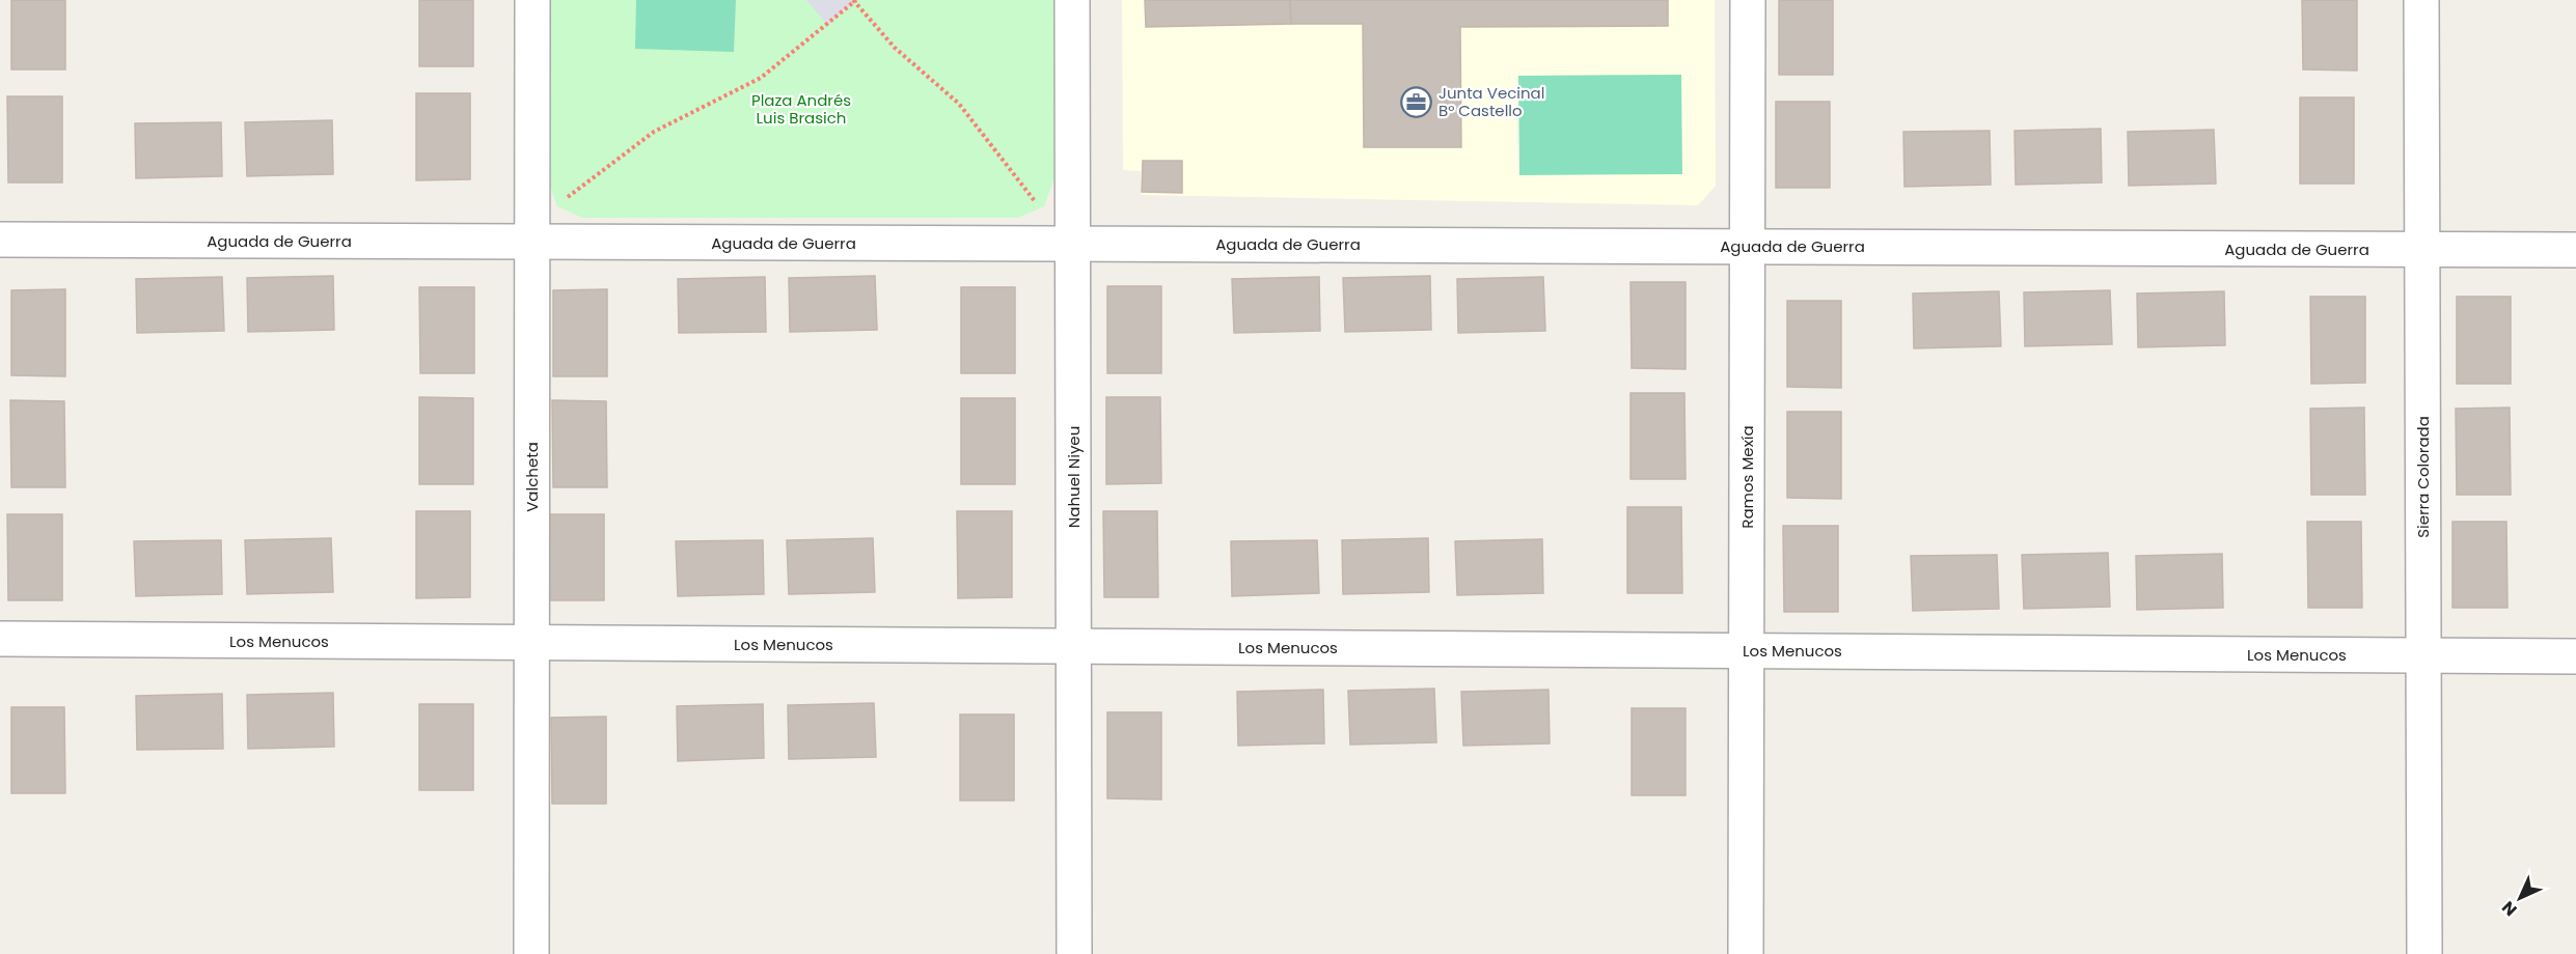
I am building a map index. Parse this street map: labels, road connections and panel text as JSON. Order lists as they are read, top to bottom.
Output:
{
  "streets": {
    "street": [
      "Aguada de Guerra",
      "Valcheta",
      "Nahuel Niyeu",
      "Ramos Mexía",
      "Sierra Colorada",
      "Los Menucos"
    ]
  },
  "crossings": [
    ["Aguada de Guerra", "Valcheta"],
    ["Aguada de Guerra", "Nahuel Niyeu"],
    ["Aguada de Guerra", "Ramos Mexía"],
    ["Aguada de Guerra", "Sierra Colorada"],
    ["Valcheta", "Los Menucos"],
    ["Nahuel Niyeu", "Los Menucos"],
    ["Ramos Mexía", "Los Menucos"],
    ["Sierra Colorada", "Los Menucos"]
  ],
  "parks": ["Plaza Andrés Luis Brasich"],
  "places": {
    "office": ["Junta Vecinal B° Castello"]
  },
  "north": "bottom left"
}
